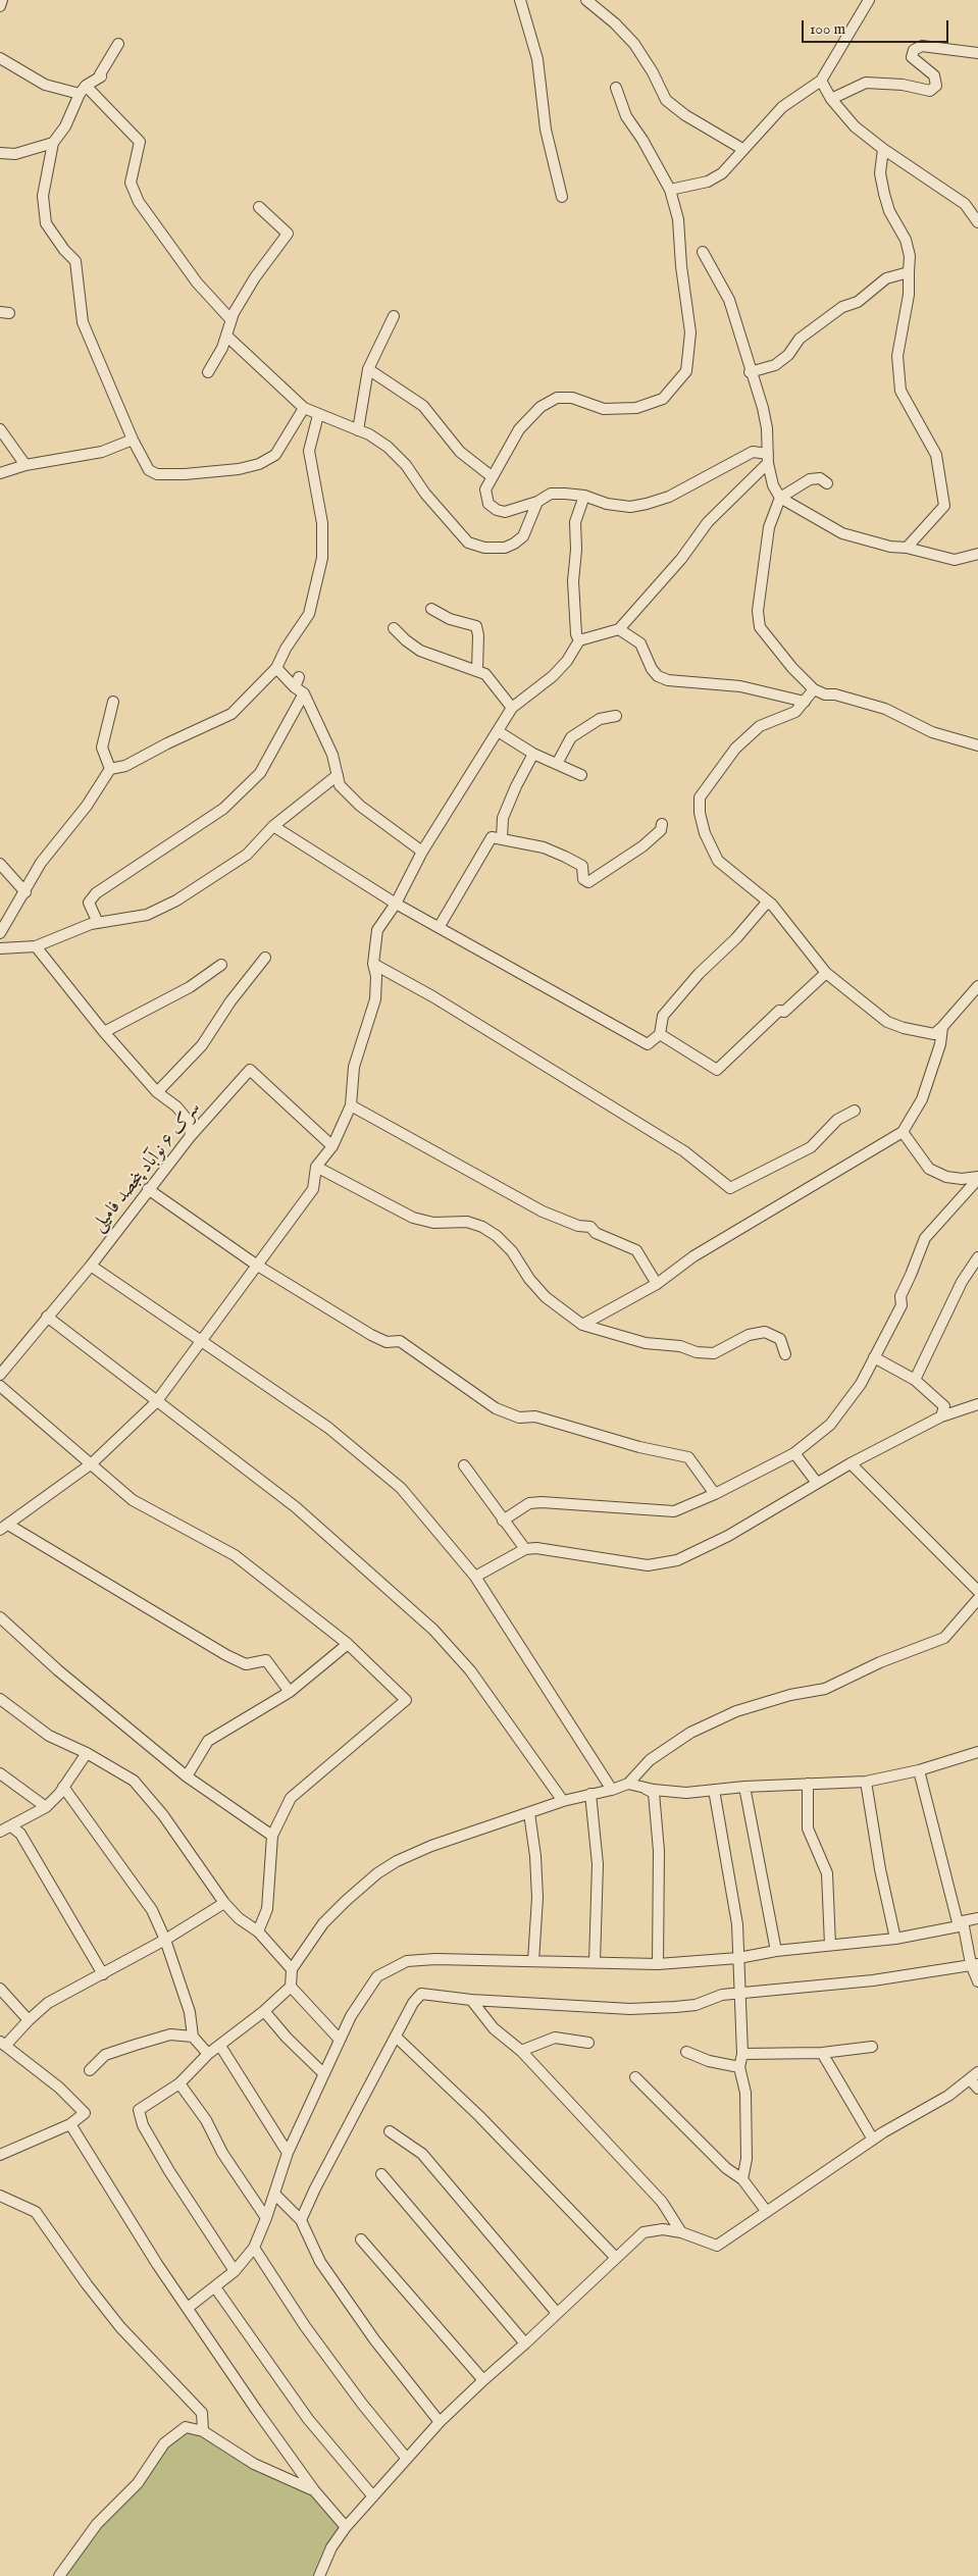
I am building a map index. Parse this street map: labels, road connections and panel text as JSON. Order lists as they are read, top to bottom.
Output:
{
  "streets": {
    "street": ["سرک ۶ نوآباد پنجصد فامیلی"]
  },
  "scale_bar": "100 m"
}
